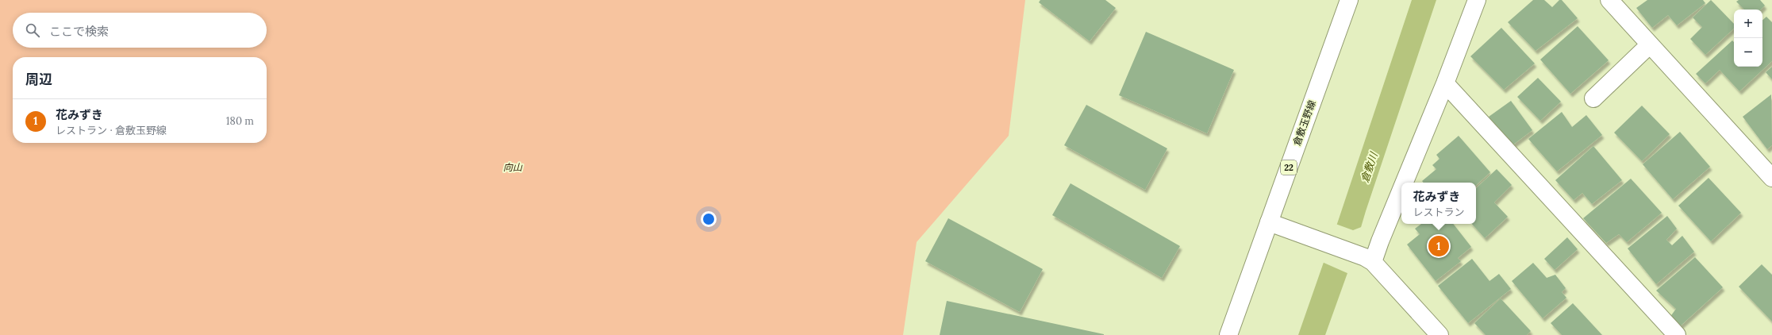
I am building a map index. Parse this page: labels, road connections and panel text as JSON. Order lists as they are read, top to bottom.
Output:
{
  "streets": {
    "street": ["倉敷玉野線", "22"]
  },
  "water": ["倉敷川"],
  "parks": ["向山"],
  "page": {
    "map_buttons": ["+", "−"],
    "search": "ここで検索",
    "heading": "周辺",
    "list": [
      {
        "mark": "1",
        "name": "花みずき",
        "note": "レストラン · 倉敷玉野線",
        "value": "180 m"
      }
    ],
    "popup": ["花みずき", "レストラン"],
    "pins": "1"
  }
}
